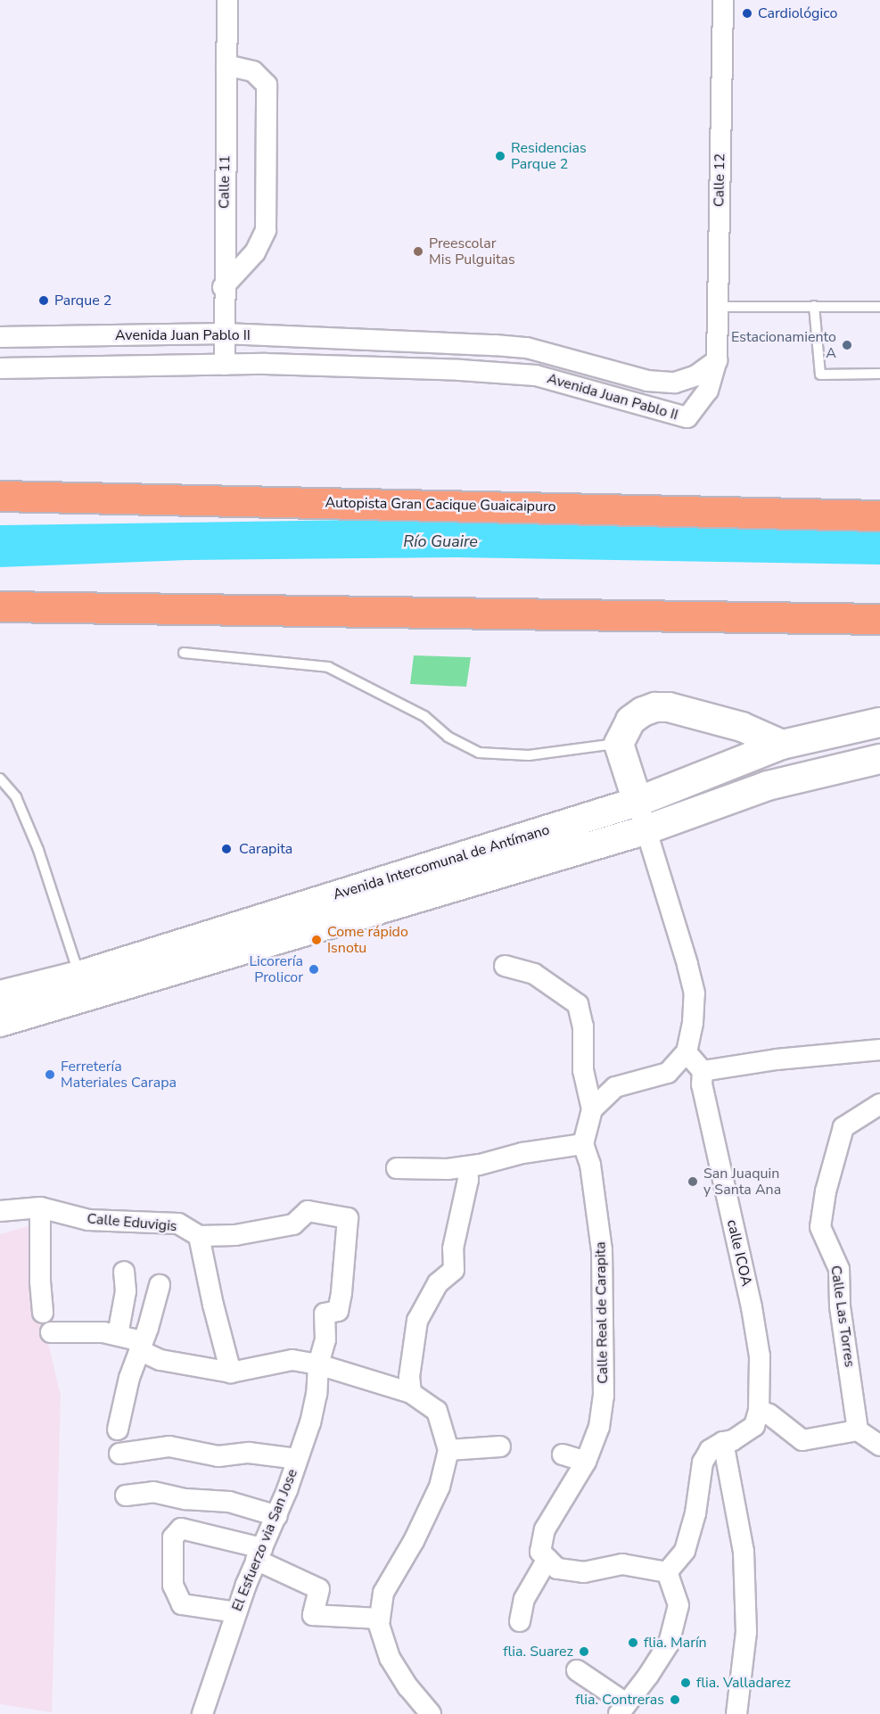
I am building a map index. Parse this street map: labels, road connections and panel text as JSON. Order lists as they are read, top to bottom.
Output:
{
  "streets": {
    "highway": ["Autopista Gran Cacique Guaicaipuro"],
    "main road": ["Avenida Intercomunal de Antímano"],
    "street": [
      "Calle 12",
      "Calle 11",
      "Avenida Juan Pablo II",
      "Calle Eduvigis",
      "calle ICOA",
      "Calle Real de Carapita",
      "Calle Las Torres",
      "El Esfuerzo via San Jose"
    ]
  },
  "crossings": [
    ["Calle 12", "Avenida Juan Pablo II"],
    ["Calle 11", "Avenida Juan Pablo II"],
    ["Calle Eduvigis", "El Esfuerzo via San Jose"]
  ],
  "water": ["Río Guaire"],
  "places": [
    "Cardiológico",
    "Residencias Parque 2",
    "Preescolar Mis Pulguitas",
    "Parque 2",
    "Estacionamiento A",
    "Carapita",
    "Come rápido Isnotu",
    "Licorería Prolicor",
    "Ferretería Materiales Carapa",
    "San Juaquin y Santa Ana",
    "flia. Marín",
    "flia. Suarez",
    "flia. Valladarez",
    "flia. Contreras"
  ]
}
